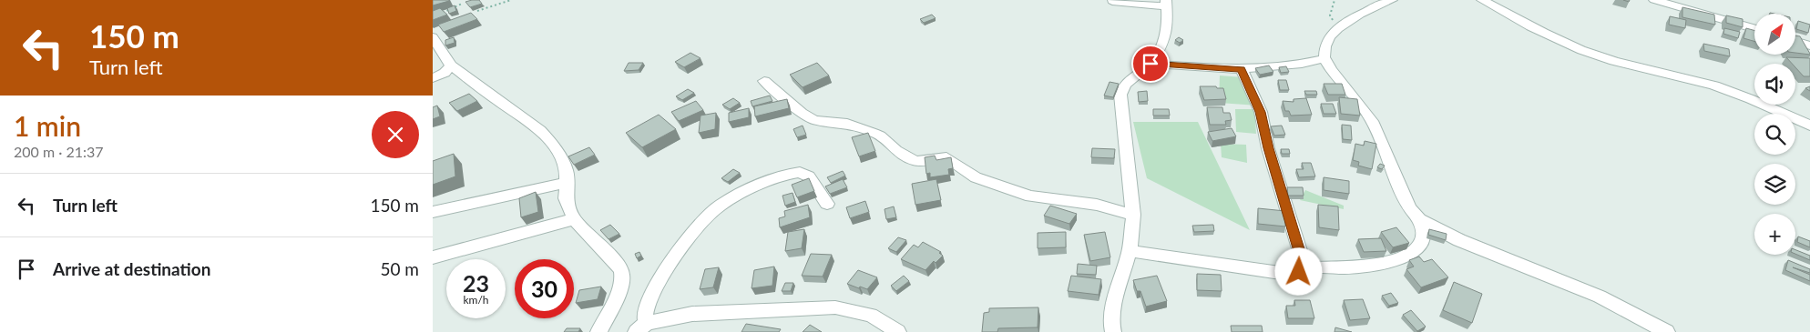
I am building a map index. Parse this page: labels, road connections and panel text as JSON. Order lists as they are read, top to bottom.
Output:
{
  "north": "top right",
  "page": {
    "turn": ["150 m", "Turn left"],
    "map_buttons": "+",
    "heading": ["1 min", "200 m · 21:37"],
    "list": [
      {
        "name": "Turn left",
        "value": "150 m"
      },
      {
        "name": "Arrive at destination",
        "value": "50 m"
      }
    ],
    "speed": "23 km/h",
    "limit": "30"
  }
}
